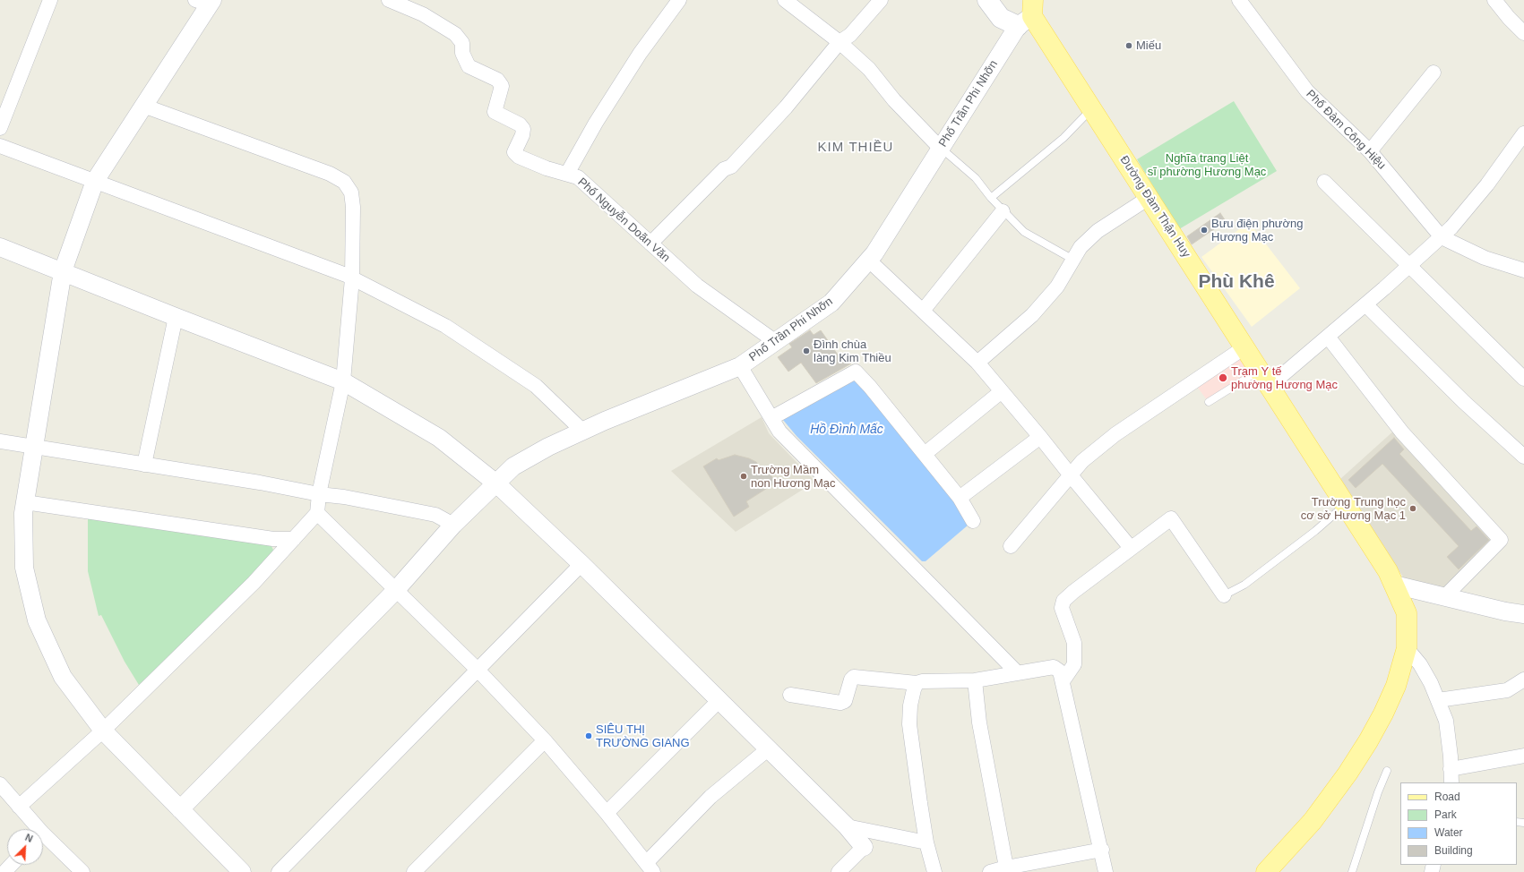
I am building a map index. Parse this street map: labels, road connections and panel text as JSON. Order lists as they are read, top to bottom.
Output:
{
  "streets": {
    "main road": ["Đường Đàm Thận Huy"],
    "street": ["Phố Trần Phi Nhỡn", "Phố Đàm Công Hiệu", "Phố Nguyễn Doãn Văn"]
  },
  "crossings": [
    ["Phố Trần Phi Nhỡn", "Đường Đàm Thận Huy"],
    ["Phố Trần Phi Nhỡn", "Phố Nguyễn Doãn Văn"]
  ],
  "districts": ["KIM THIỀU", "Phù Khê"],
  "water": ["Hồ Đình Mấc"],
  "parks": ["Nghĩa trang Liệt sĩ phường Hương Mạc"],
  "places": [
    "Miếu",
    "Bưu điện phường Hương Mạc",
    "Đình chùa làng Kim Thiều",
    "Trạm Y tế phường Hương Mạc",
    "Trường Mầm non Hương Mạc",
    "Trường Trung học cơ sở Hương Mạc 1",
    "SIÊU THỊ TRƯỜNG GIANG"
  ],
  "legend": [
    "Road",
    "Park",
    "Water",
    "Building"
  ],
  "north": "top right"
}
